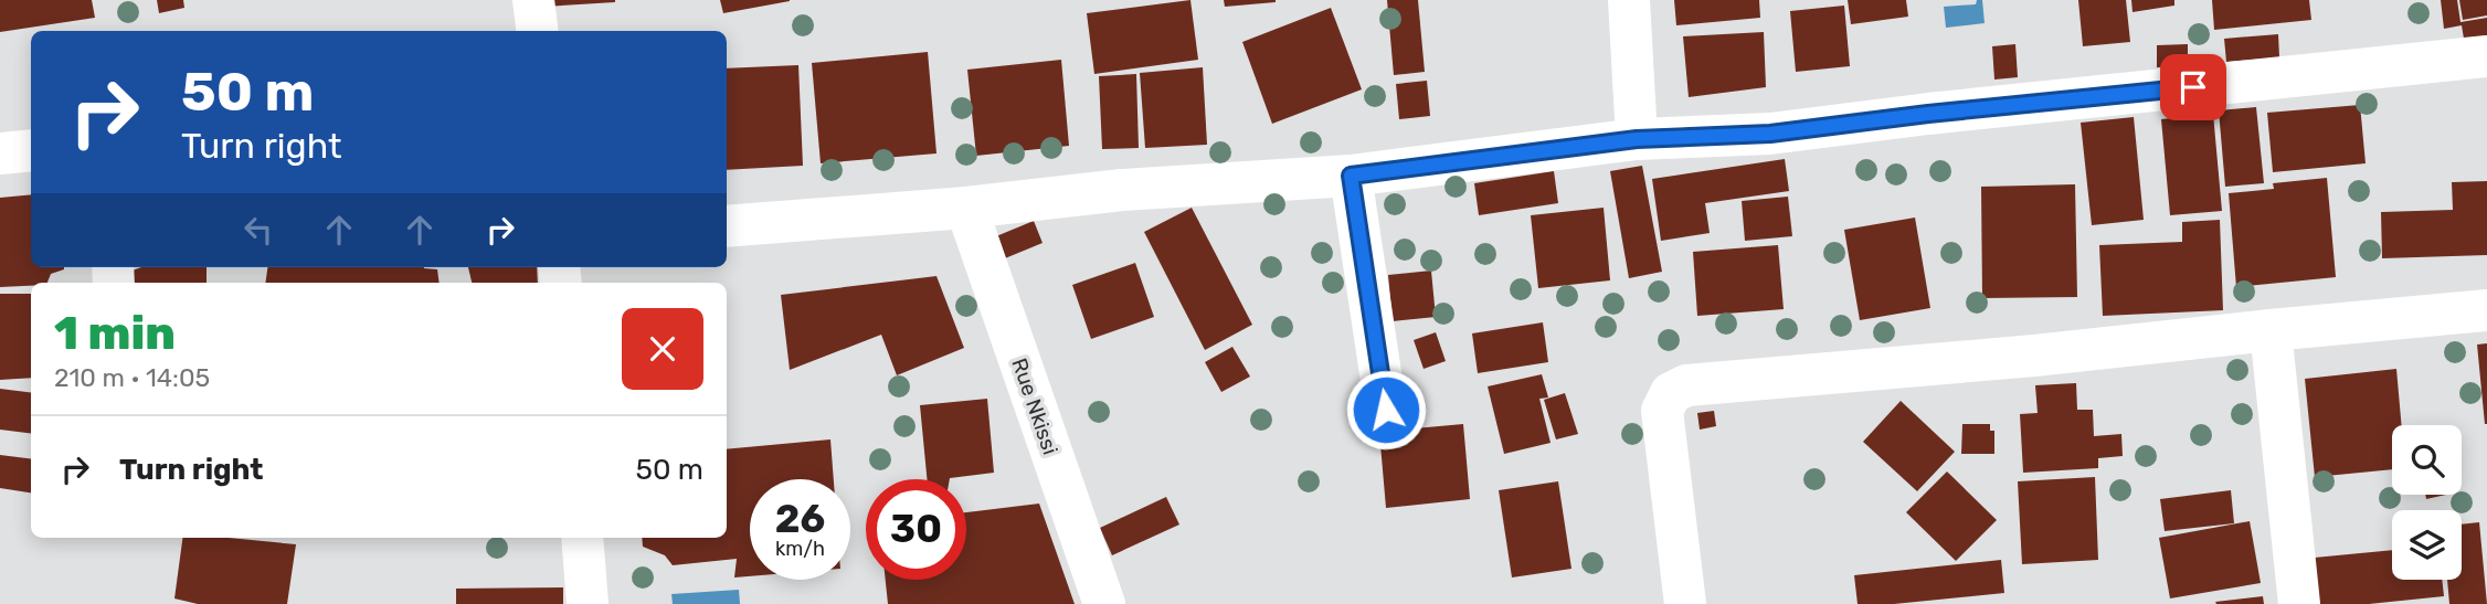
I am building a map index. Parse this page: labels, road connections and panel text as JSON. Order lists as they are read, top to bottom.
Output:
{
  "streets": {
    "street": ["Rue Nkissi"]
  },
  "page": {
    "turn": ["50 m", "Turn right"],
    "heading": ["1 min", "210 m · 14:05"],
    "list": [
      {
        "name": "Turn right",
        "value": "50 m"
      }
    ],
    "speed": "26 km/h",
    "limit": "30"
  }
}
